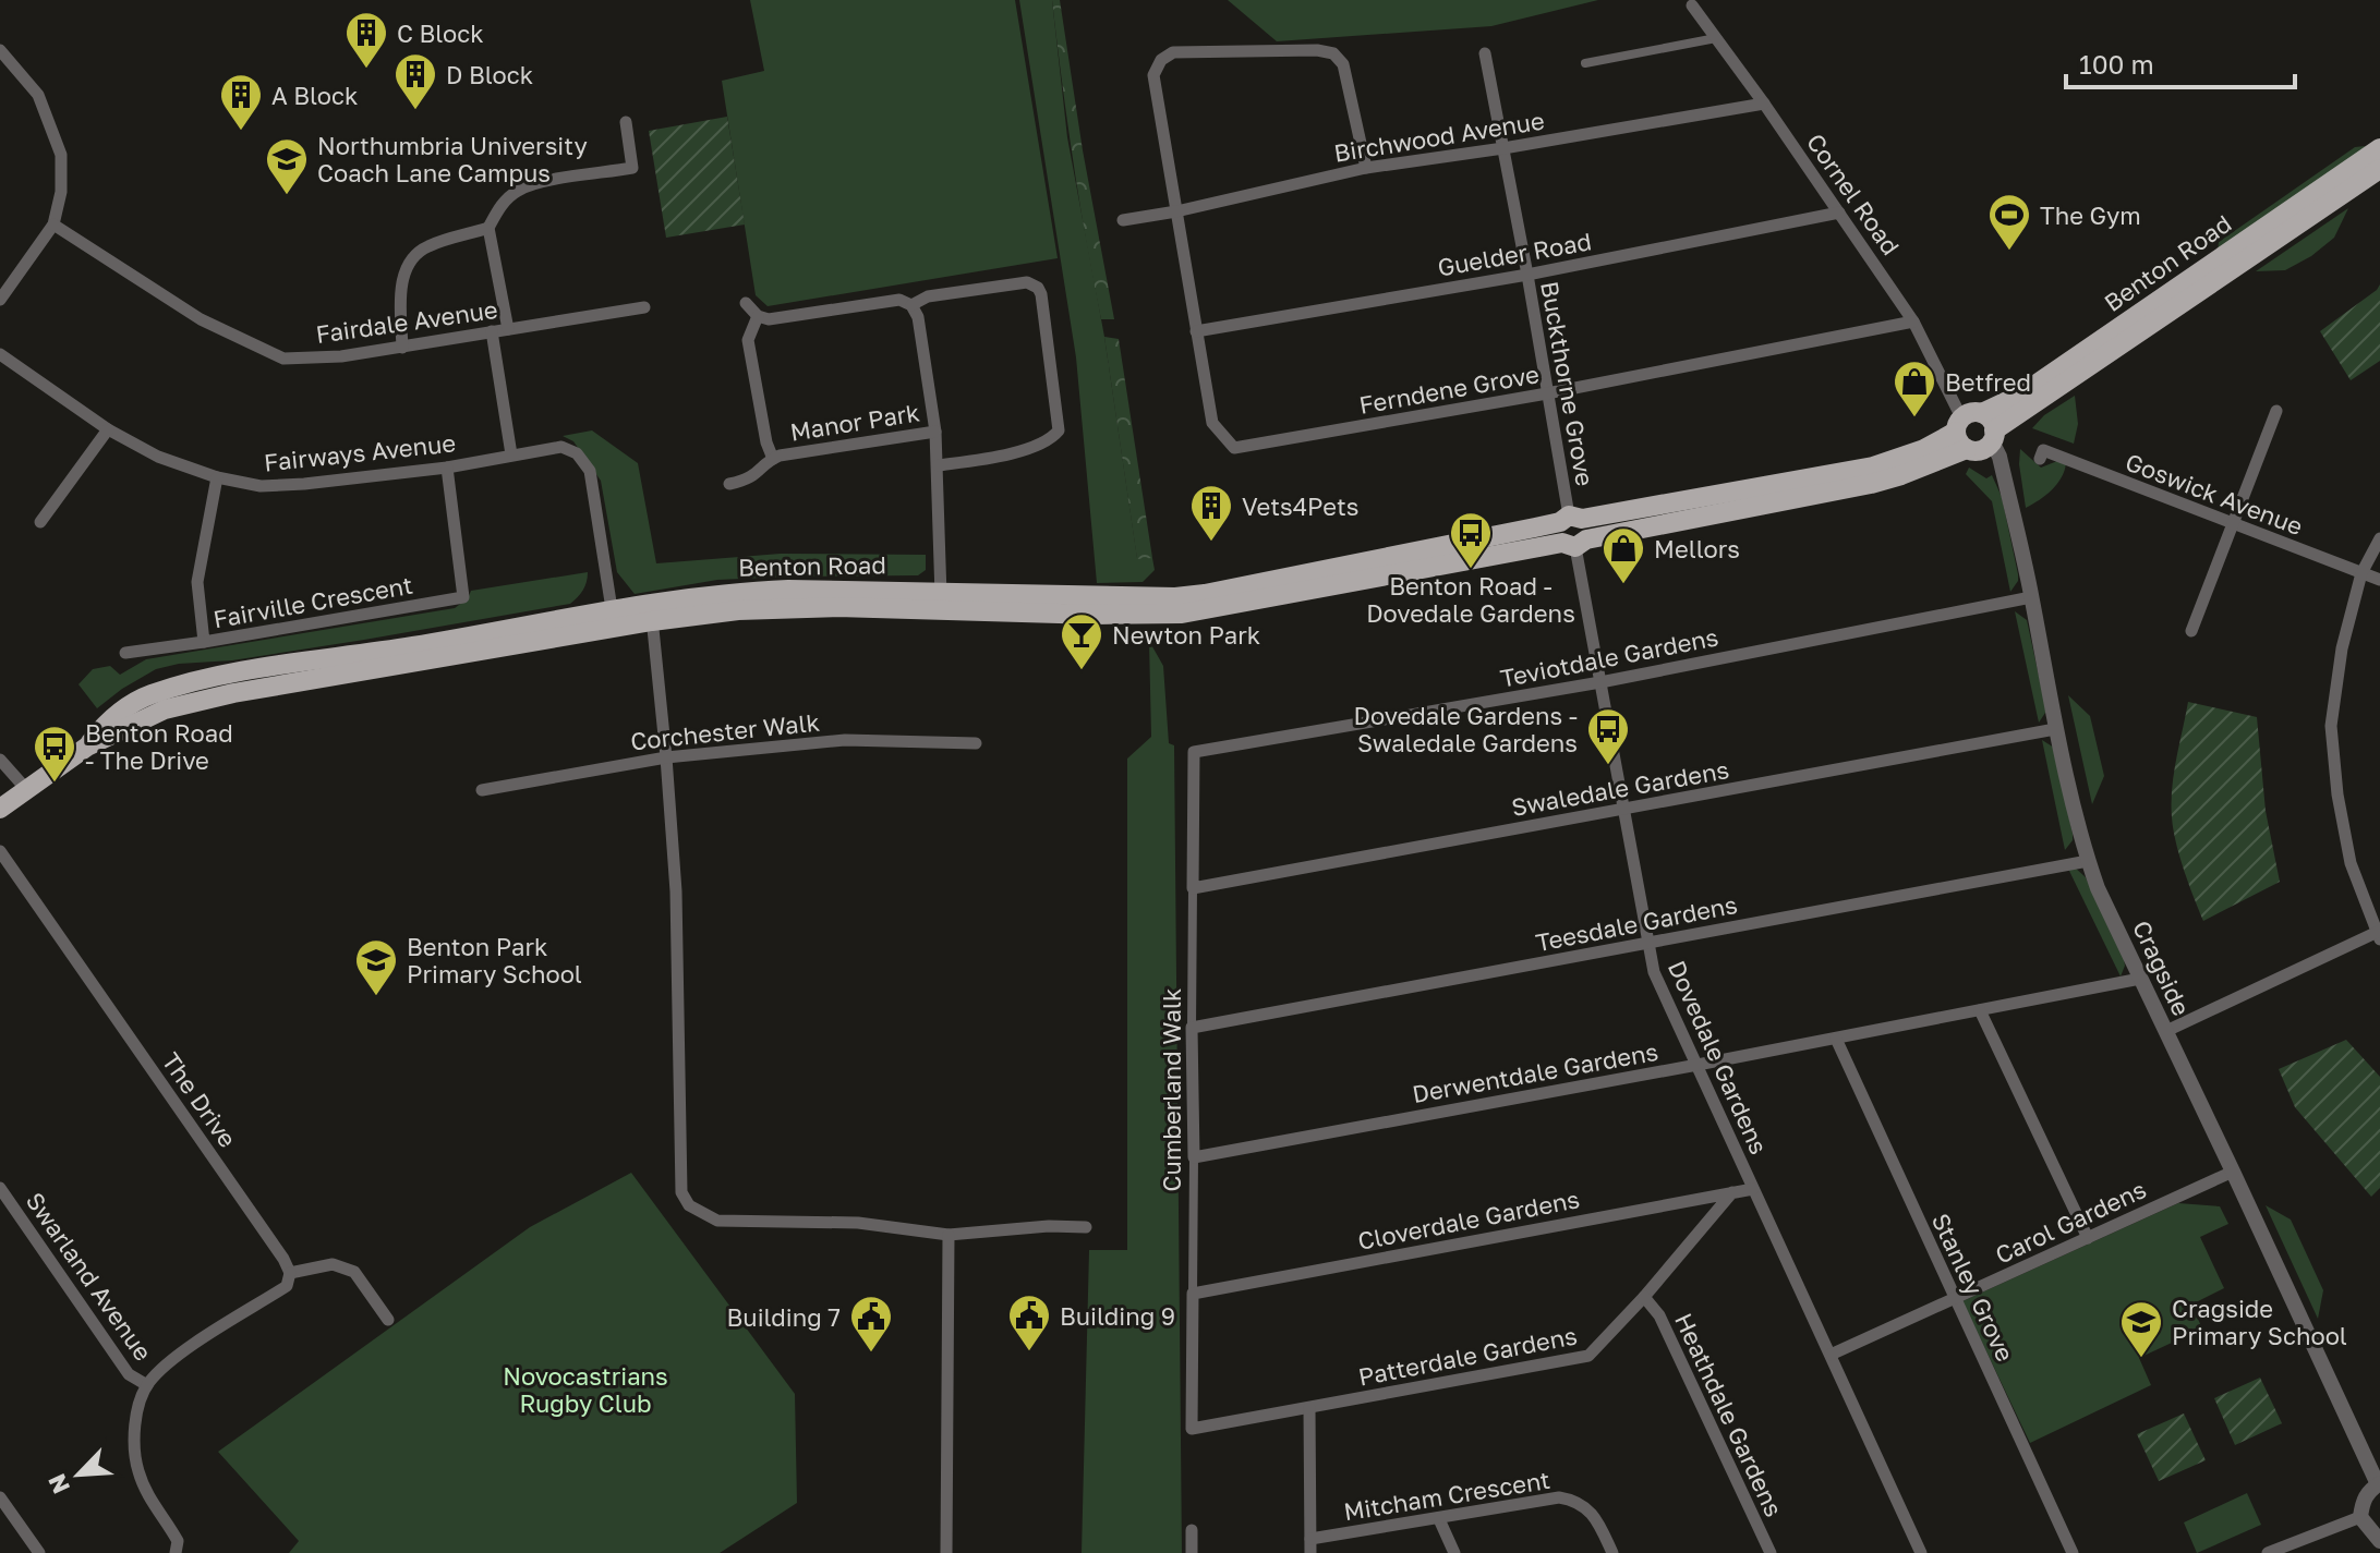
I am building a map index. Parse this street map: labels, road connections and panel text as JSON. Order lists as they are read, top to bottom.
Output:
{
  "streets": {
    "main road": ["Benton Road"],
    "street": [
      "Birchwood Avenue",
      "Cornel Road",
      "Guelder Road",
      "Fairdale Avenue",
      "Buckthorne Grove",
      "Ferndene Grove",
      "Manor Park",
      "Fairways Avenue",
      "Goswick Avenue",
      "Fairville Crescent",
      "Teviotdale Gardens",
      "Corchester Walk",
      "Swaledale Gardens",
      "Teesdale Gardens",
      "Cragside",
      "Dovedale Gardens",
      "Derwentdale Gardens",
      "Cumberland Walk",
      "The Drive",
      "Cloverdale Gardens",
      "Carol Gardens",
      "Swarland Avenue",
      "Stanley Grove",
      "Patterdale Gardens",
      "Heathdale Gardens",
      "Mitcham Crescent"
    ]
  },
  "crossings": [
    ["Birchwood Avenue", "Cornel Road"],
    ["Birchwood Avenue", "Buckthorne Grove"],
    ["Birchwood Avenue", "Ferndene Grove"],
    ["Cornel Road", "Guelder Road"],
    ["Cornel Road", "Benton Road"],
    ["Cornel Road", "Ferndene Grove"],
    ["Cornel Road", "Cragside"],
    ["Guelder Road", "Buckthorne Grove"],
    ["Guelder Road", "Ferndene Grove"],
    ["Benton Road", "Buckthorne Grove"],
    ["Benton Road", "Manor Park"],
    ["Benton Road", "Fairways Avenue"],
    ["Benton Road", "Cragside"],
    ["Benton Road", "Dovedale Gardens"],
    ["Buckthorne Grove", "Ferndene Grove"],
    ["Buckthorne Grove", "Dovedale Gardens"],
    ["Fairways Avenue", "Fairville Crescent"],
    ["Teviotdale Gardens", "Cragside"],
    ["Teviotdale Gardens", "Dovedale Gardens"],
    ["Teviotdale Gardens", "Cumberland Walk"],
    ["Swaledale Gardens", "Cragside"],
    ["Swaledale Gardens", "Dovedale Gardens"],
    ["Swaledale Gardens", "Cumberland Walk"],
    ["Teesdale Gardens", "Cragside"],
    ["Teesdale Gardens", "Dovedale Gardens"],
    ["Teesdale Gardens", "Cumberland Walk"],
    ["Cragside", "Derwentdale Gardens"],
    ["Cragside", "Carol Gardens"],
    ["Dovedale Gardens", "Derwentdale Gardens"],
    ["Dovedale Gardens", "Cloverdale Gardens"],
    ["Dovedale Gardens", "Carol Gardens"],
    ["Derwentdale Gardens", "Cumberland Walk"],
    ["Derwentdale Gardens", "Stanley Grove"],
    ["Cumberland Walk", "Cloverdale Gardens"],
    ["Cumberland Walk", "Patterdale Gardens"],
    ["Cloverdale Gardens", "Patterdale Gardens"],
    ["Carol Gardens", "Stanley Grove"],
    ["Patterdale Gardens", "Heathdale Gardens"]
  ],
  "parks": ["Novocastrians Rugby Club"],
  "places": {
    "building": [
      "C Block",
      "D Block",
      "A Block",
      "Vets4Pets"
    ],
    "school or university": ["Northumbria University Coach Lane Campus", "Benton Park Primary School", "Cragside Primary School"],
    "sports": ["The Gym"],
    "shop": ["Betfred", "Mellors"],
    "bus stop": ["Benton Road - Dovedale Gardens", "Dovedale Gardens - Swaledale Gardens", "Benton Road - The Drive"],
    "bar": ["Newton Park"],
    "public building": ["Building 9", "Building 7"]
  },
  "scale_bar": "100 m",
  "north": "bottom left"
}
